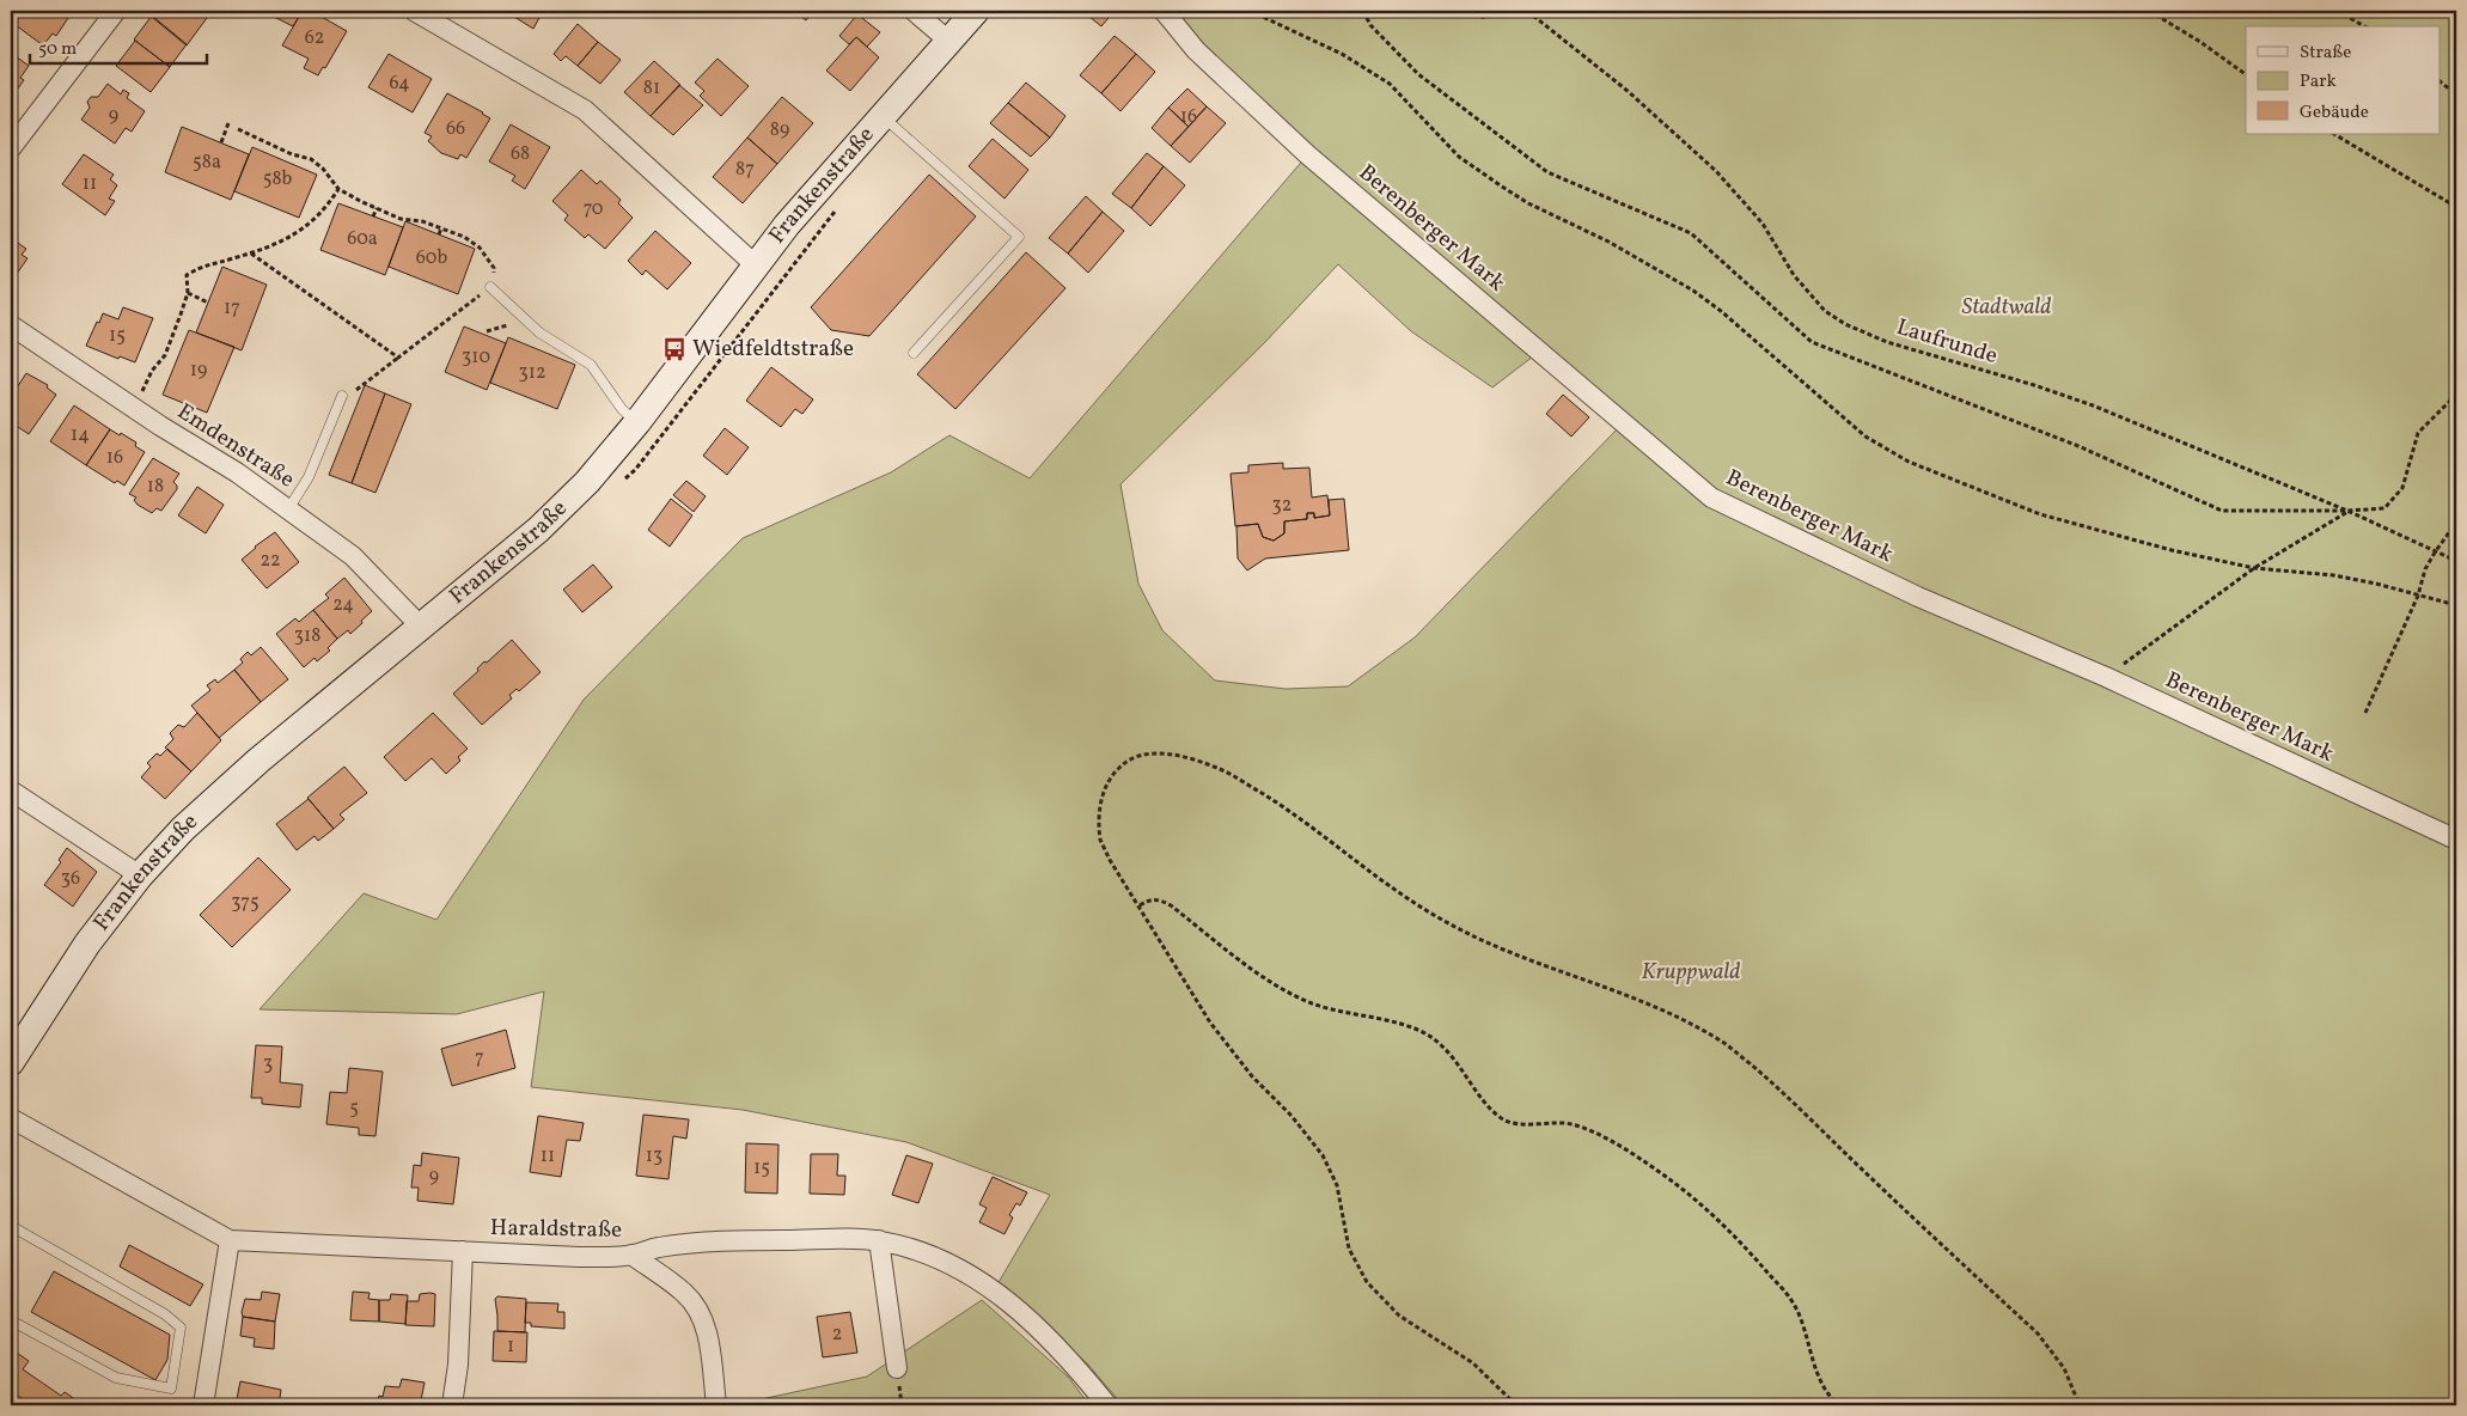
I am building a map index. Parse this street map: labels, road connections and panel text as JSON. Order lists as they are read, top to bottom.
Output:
{
  "streets": {
    "main road": ["Frankenstraße"],
    "street": ["Berenberger Mark", "Emdenstraße", "Haraldstraße"],
    "path": ["Laufrunde"]
  },
  "crossings": [
    ["Frankenstraße", "Emdenstraße"]
  ],
  "parks": ["Stadtwald", "Kruppwald"],
  "places": {
    "bus stop": ["Wiedfeldtstraße"]
  },
  "house_numbers": [
    "62",
    "64",
    "81",
    "9",
    "16",
    "66",
    "89",
    "68",
    "58a",
    "87",
    "58b",
    "11",
    "70",
    "60a",
    "60b",
    "17",
    "15",
    "310",
    "19",
    "312",
    "14",
    "16",
    "18",
    "32",
    "22",
    "24",
    "318",
    "36",
    "375",
    "7",
    "3",
    "5",
    "11",
    "13",
    "15",
    "9",
    "2",
    "1"
  ],
  "legend": ["Straße", "Park", "Gebäude"],
  "scale_bar": "50 m"
}
